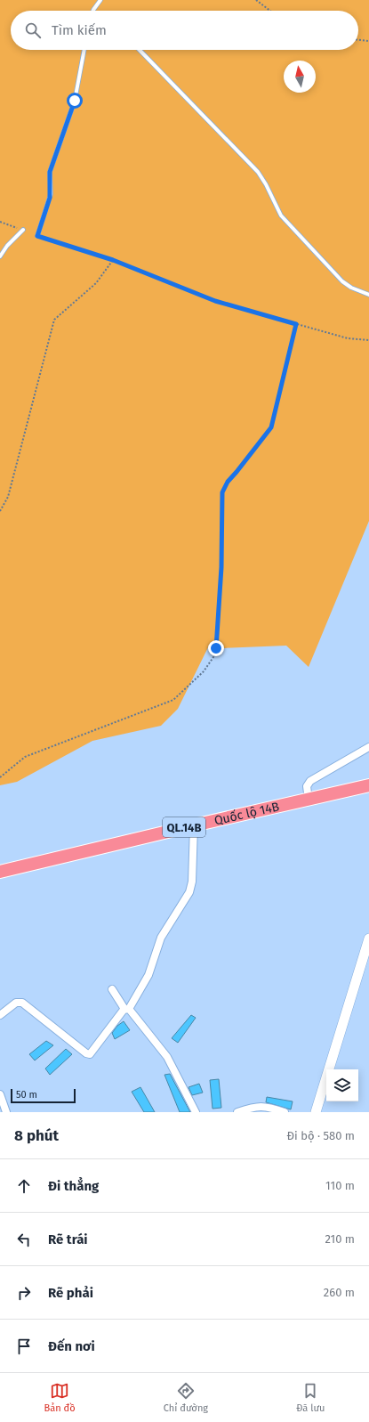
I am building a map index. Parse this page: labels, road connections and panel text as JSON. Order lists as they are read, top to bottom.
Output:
{
  "streets": {
    "highway": ["Quốc lộ 14B", "QL.14B"]
  },
  "scale_bar": "50 m",
  "north": "top",
  "page": {
    "search": "Tìm kiếm",
    "scale": "50 m",
    "heading": ["8 phút", "Đi bộ · 580 m"],
    "list": [
      ["Đi thẳng", "110 m"],
      ["Rẽ trái", "210 m"],
      ["Rẽ phải", "260 m"],
      "Đến nơi"
    ],
    "nav": ["Bản đồ", "Chỉ đường", "Đã lưu"]
  }
}
